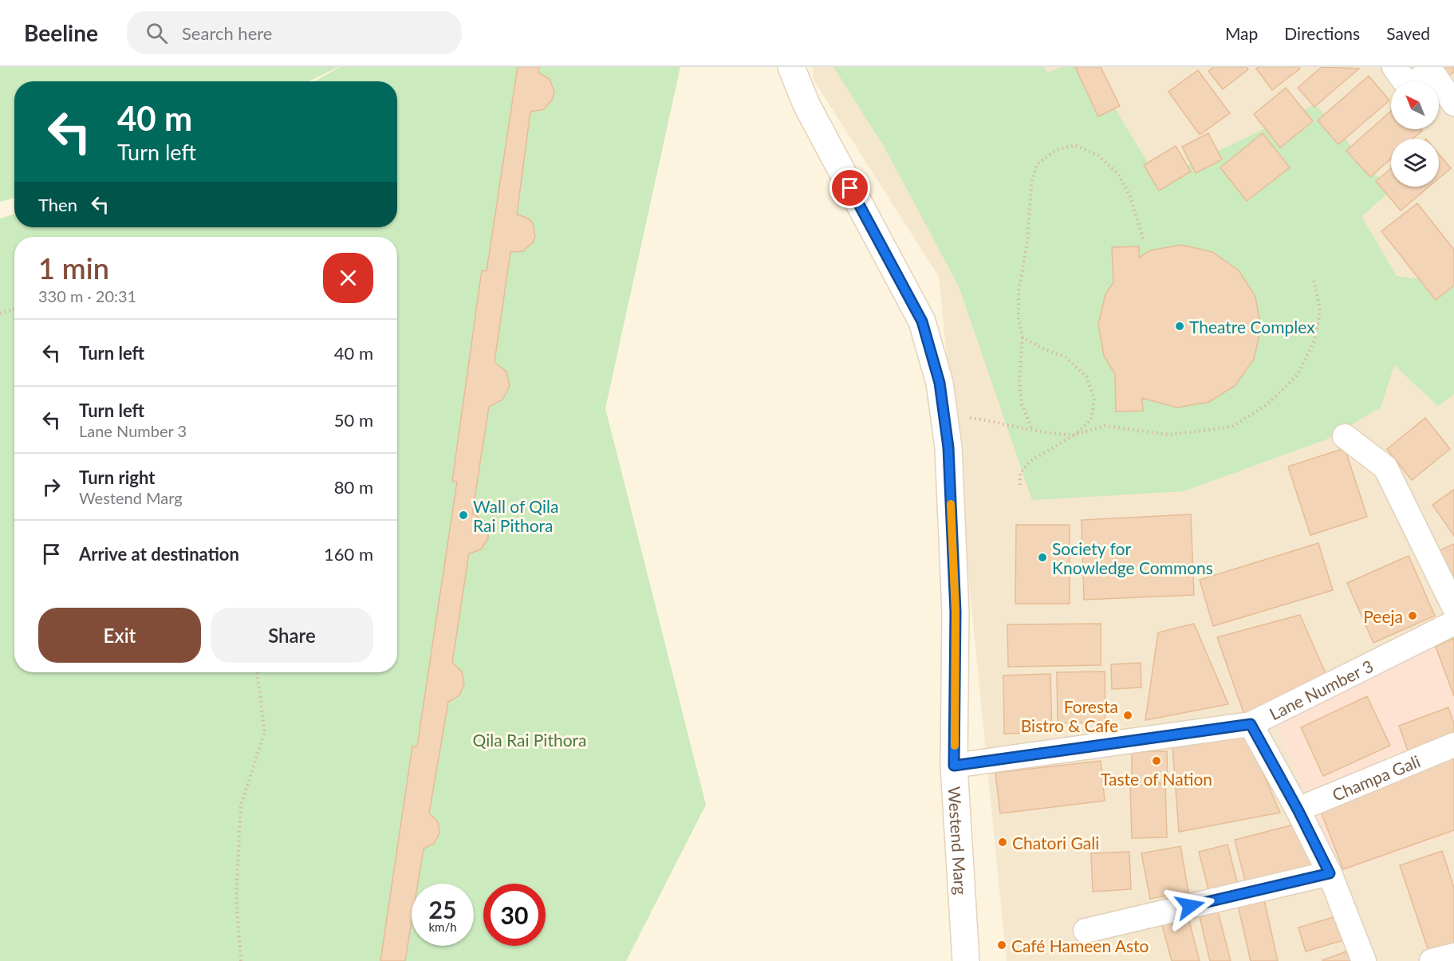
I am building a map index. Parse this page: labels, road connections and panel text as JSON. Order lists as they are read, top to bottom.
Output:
{
  "streets": {
    "street": ["Lane Number 3", "Champa Gali", "Westend Marg"]
  },
  "crossings": [
    ["Lane Number 3", "Westend Marg"]
  ],
  "parks": ["Qila Rai Pithora"],
  "places": [
    "Theatre Complex",
    "Wall of Qila Rai Pithora",
    "Society for Knowledge Commons",
    "Peeja",
    "Foresta Bistro & Cafe",
    "Taste of Nation",
    "Chatori Gali",
    "Café Hameen Asto"
  ],
  "north": "top left",
  "page": {
    "header": "Beeline",
    "search": "Search here",
    "nav": ["Map", "Directions", "Saved"],
    "turn": ["40 m", "Turn left"],
    "then": "Then",
    "heading": ["1 min", "330 m · 20:31"],
    "list": [
      {
        "name": "Turn left",
        "value": "40 m"
      },
      {
        "name": "Turn left",
        "note": "Lane Number 3",
        "value": "50 m"
      },
      {
        "name": "Turn right",
        "note": "Westend Marg",
        "value": "80 m"
      },
      {
        "name": "Arrive at destination",
        "value": "160 m"
      }
    ],
    "buttons": ["Exit", "Share"],
    "speed": "25 km/h",
    "limit": "30"
  }
}
